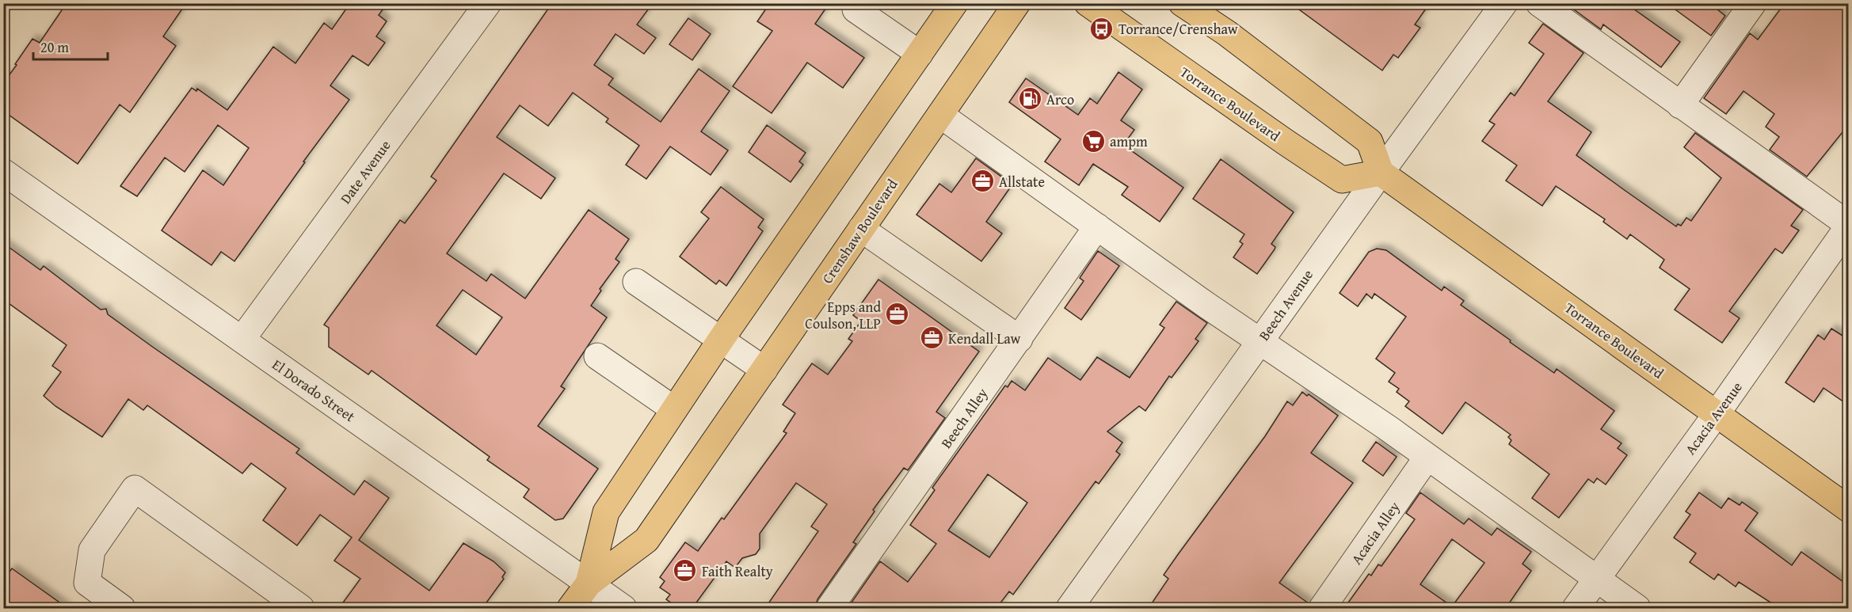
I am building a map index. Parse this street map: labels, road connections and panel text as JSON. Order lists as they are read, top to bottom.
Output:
{
  "streets": {
    "main road": ["Torrance Boulevard", "Crenshaw Boulevard"],
    "street": [
      "Date Avenue",
      "Beech Avenue",
      "El Dorado Street",
      "Beech Alley",
      "Acacia Avenue",
      "Acacia Alley"
    ]
  },
  "crossings": [
    ["Torrance Boulevard", "Beech Avenue"],
    ["Torrance Boulevard", "Acacia Avenue"],
    ["Date Avenue", "El Dorado Street"],
    ["Crenshaw Boulevard", "El Dorado Street"]
  ],
  "places": {
    "bus stop": ["Torrance/Crenshaw"],
    "fuel station": ["Arco"],
    "supermarket": ["ampm"],
    "office": [
      "Allstate",
      "Epps and Coulson, LLP",
      "Kendall Law",
      "Faith Realty"
    ]
  },
  "scale_bar": "20 m"
}
